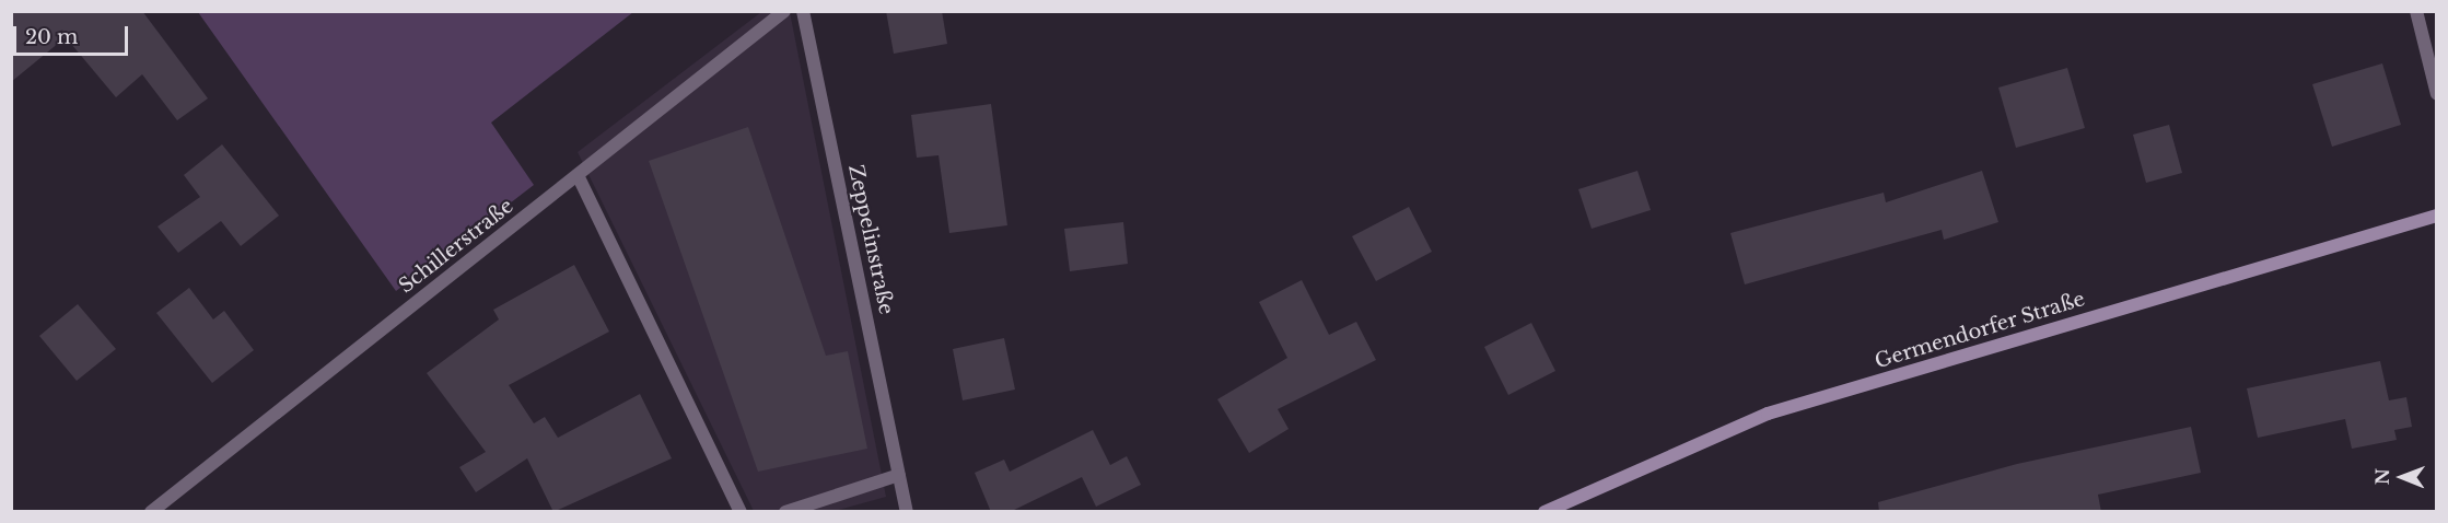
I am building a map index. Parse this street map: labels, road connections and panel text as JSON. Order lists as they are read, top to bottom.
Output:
{
  "streets": {
    "main road": ["Germendorfer Straße"],
    "street": ["Zeppelinstraße", "Schillerstraße"]
  },
  "scale_bar": "20 m",
  "north": "left"
}
